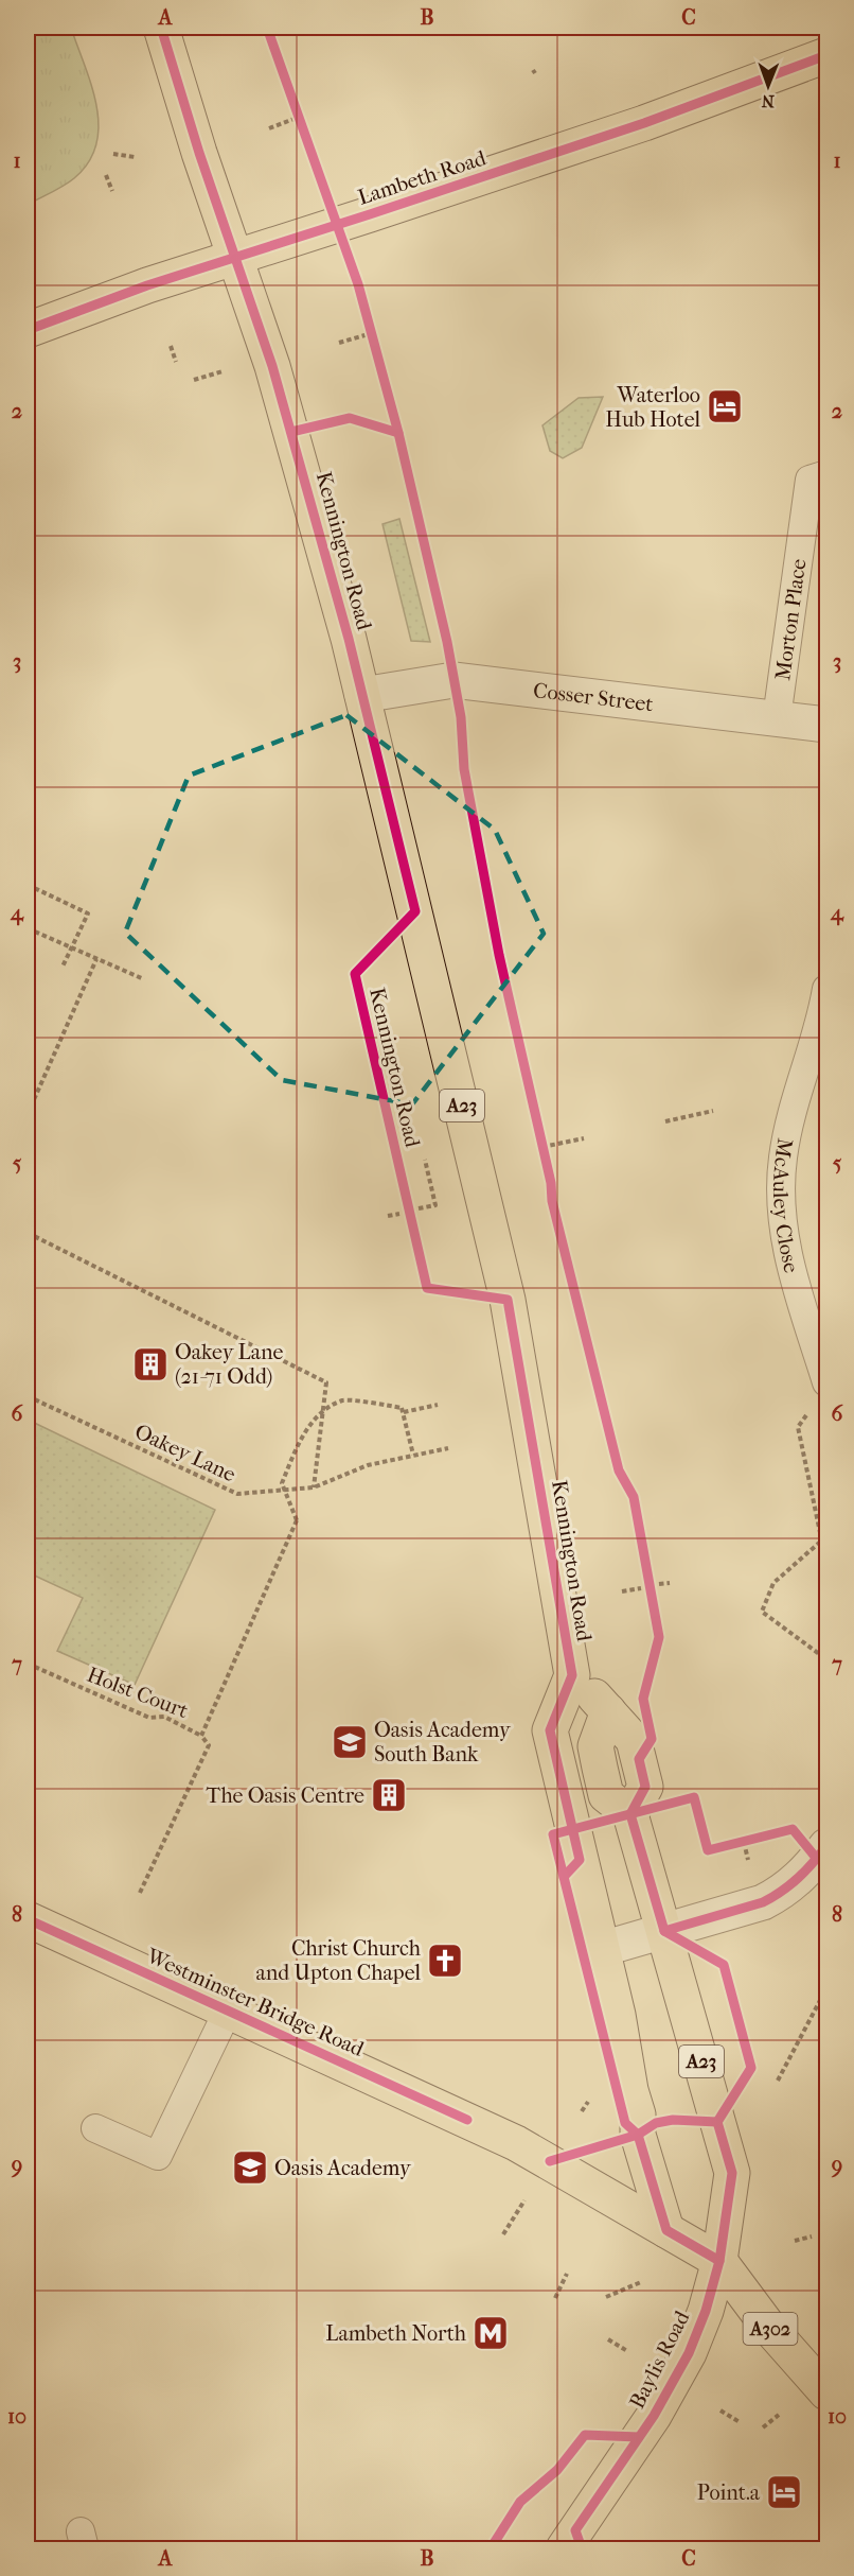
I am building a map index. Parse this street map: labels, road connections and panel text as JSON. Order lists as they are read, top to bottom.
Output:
{
  "streets": {
    "main road": [
      "Lambeth Road",
      "Kennington Road",
      "A23",
      "Westminster Bridge Road",
      "A302",
      "Baylis Road"
    ],
    "street": ["Cosser Street"],
    "lane": ["Morton Place", "McAuley Close"],
    "path": ["Oakey Lane", "Holst Court"]
  },
  "crossings": [
    ["Lambeth Road", "Kennington Road"],
    ["Kennington Road", "Cosser Street"],
    ["Kennington Road", "A23"],
    ["Morton Place", "Cosser Street"],
    ["A23", "Westminster Bridge Road"],
    ["A23", "Baylis Road"],
    ["Westminster Bridge Road", "Baylis Road"]
  ],
  "places": {
    "hotel": ["Waterloo Hub Hotel", "Point.a"],
    "building": ["Oakey Lane (21-71 Odd)", "The Oasis Centre"],
    "school or university": ["Oasis Academy South Bank", "Oasis Academy"],
    "church": ["Christ Church and Upton Chapel"],
    "metro station": ["Lambeth North"]
  },
  "north": "bottom",
  "grid": {
    "columns": ["A", "B", "C"],
    "rows": [
      "1",
      "2",
      "3",
      "4",
      "5",
      "6",
      "7",
      "8",
      "9",
      "10"
    ]
  }
}
